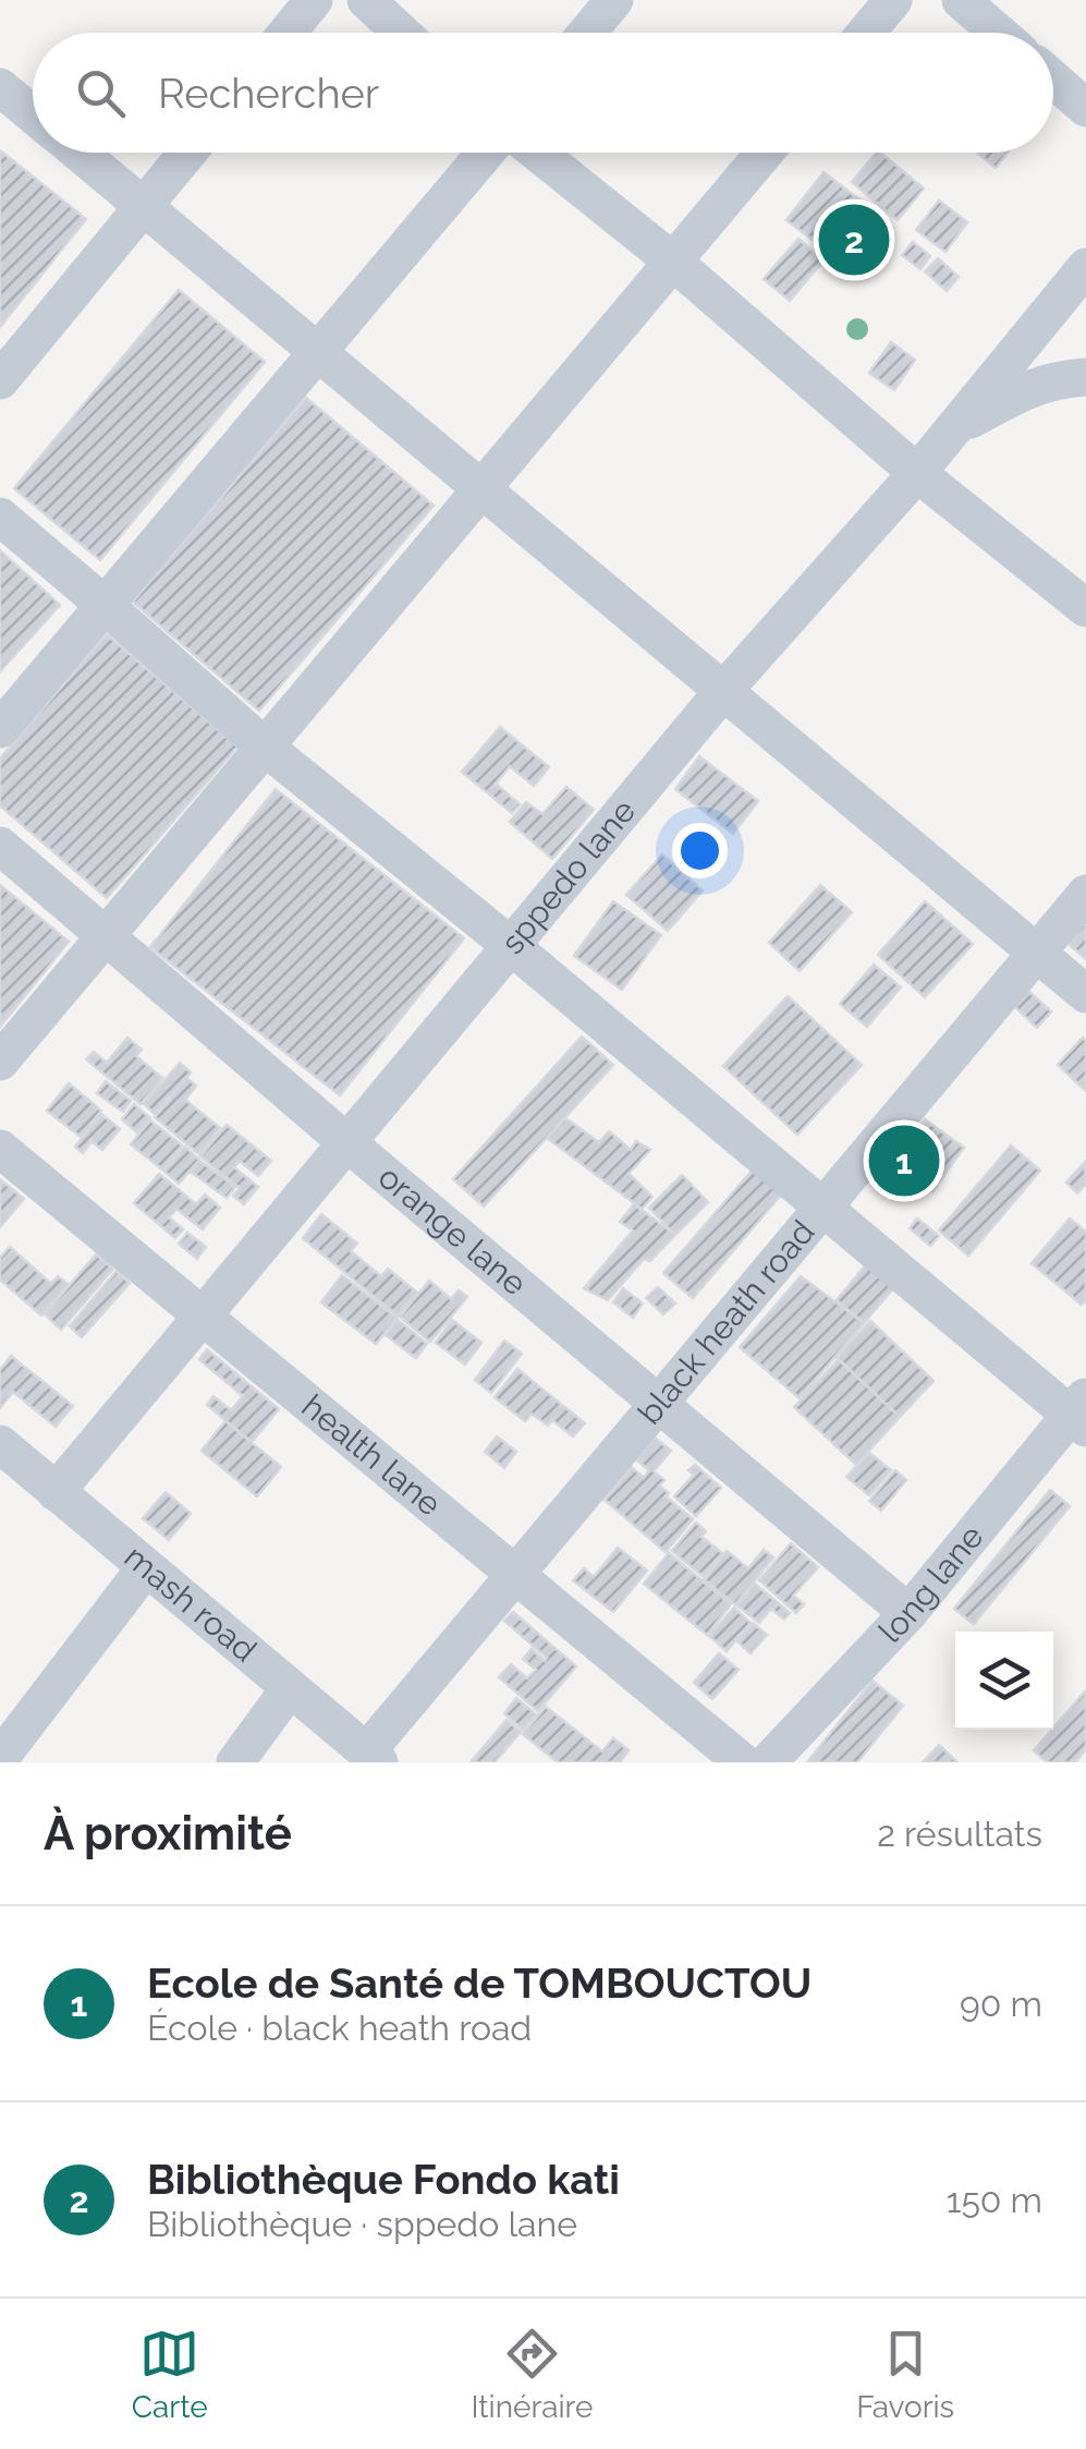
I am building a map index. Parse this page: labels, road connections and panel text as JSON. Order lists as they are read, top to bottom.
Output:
{
  "streets": {
    "street": [
      "sppedo lane",
      "orange lane",
      "black heath road",
      "health lane",
      "long lane",
      "mash road"
    ]
  },
  "crossings": [
    ["sppedo lane", "orange lane"],
    ["sppedo lane", "health lane"],
    ["sppedo lane", "mash road"],
    ["orange lane", "black heath road"],
    ["orange lane", "long lane"],
    ["black heath road", "health lane"],
    ["black heath road", "mash road"]
  ],
  "page": {
    "search": "Rechercher",
    "pins": ["2", "1"],
    "heading": ["À proximité", "2 résultats"],
    "list": [
      {
        "mark": "1",
        "name": "Ecole de Santé de TOMBOUCTOU",
        "note": "École · black heath road",
        "value": "90 m"
      },
      {
        "mark": "2",
        "name": "Bibliothèque Fondo kati",
        "note": "Bibliothèque · sppedo lane",
        "value": "150 m"
      }
    ],
    "nav": ["Carte", "Itinéraire", "Favoris"]
  }
}
